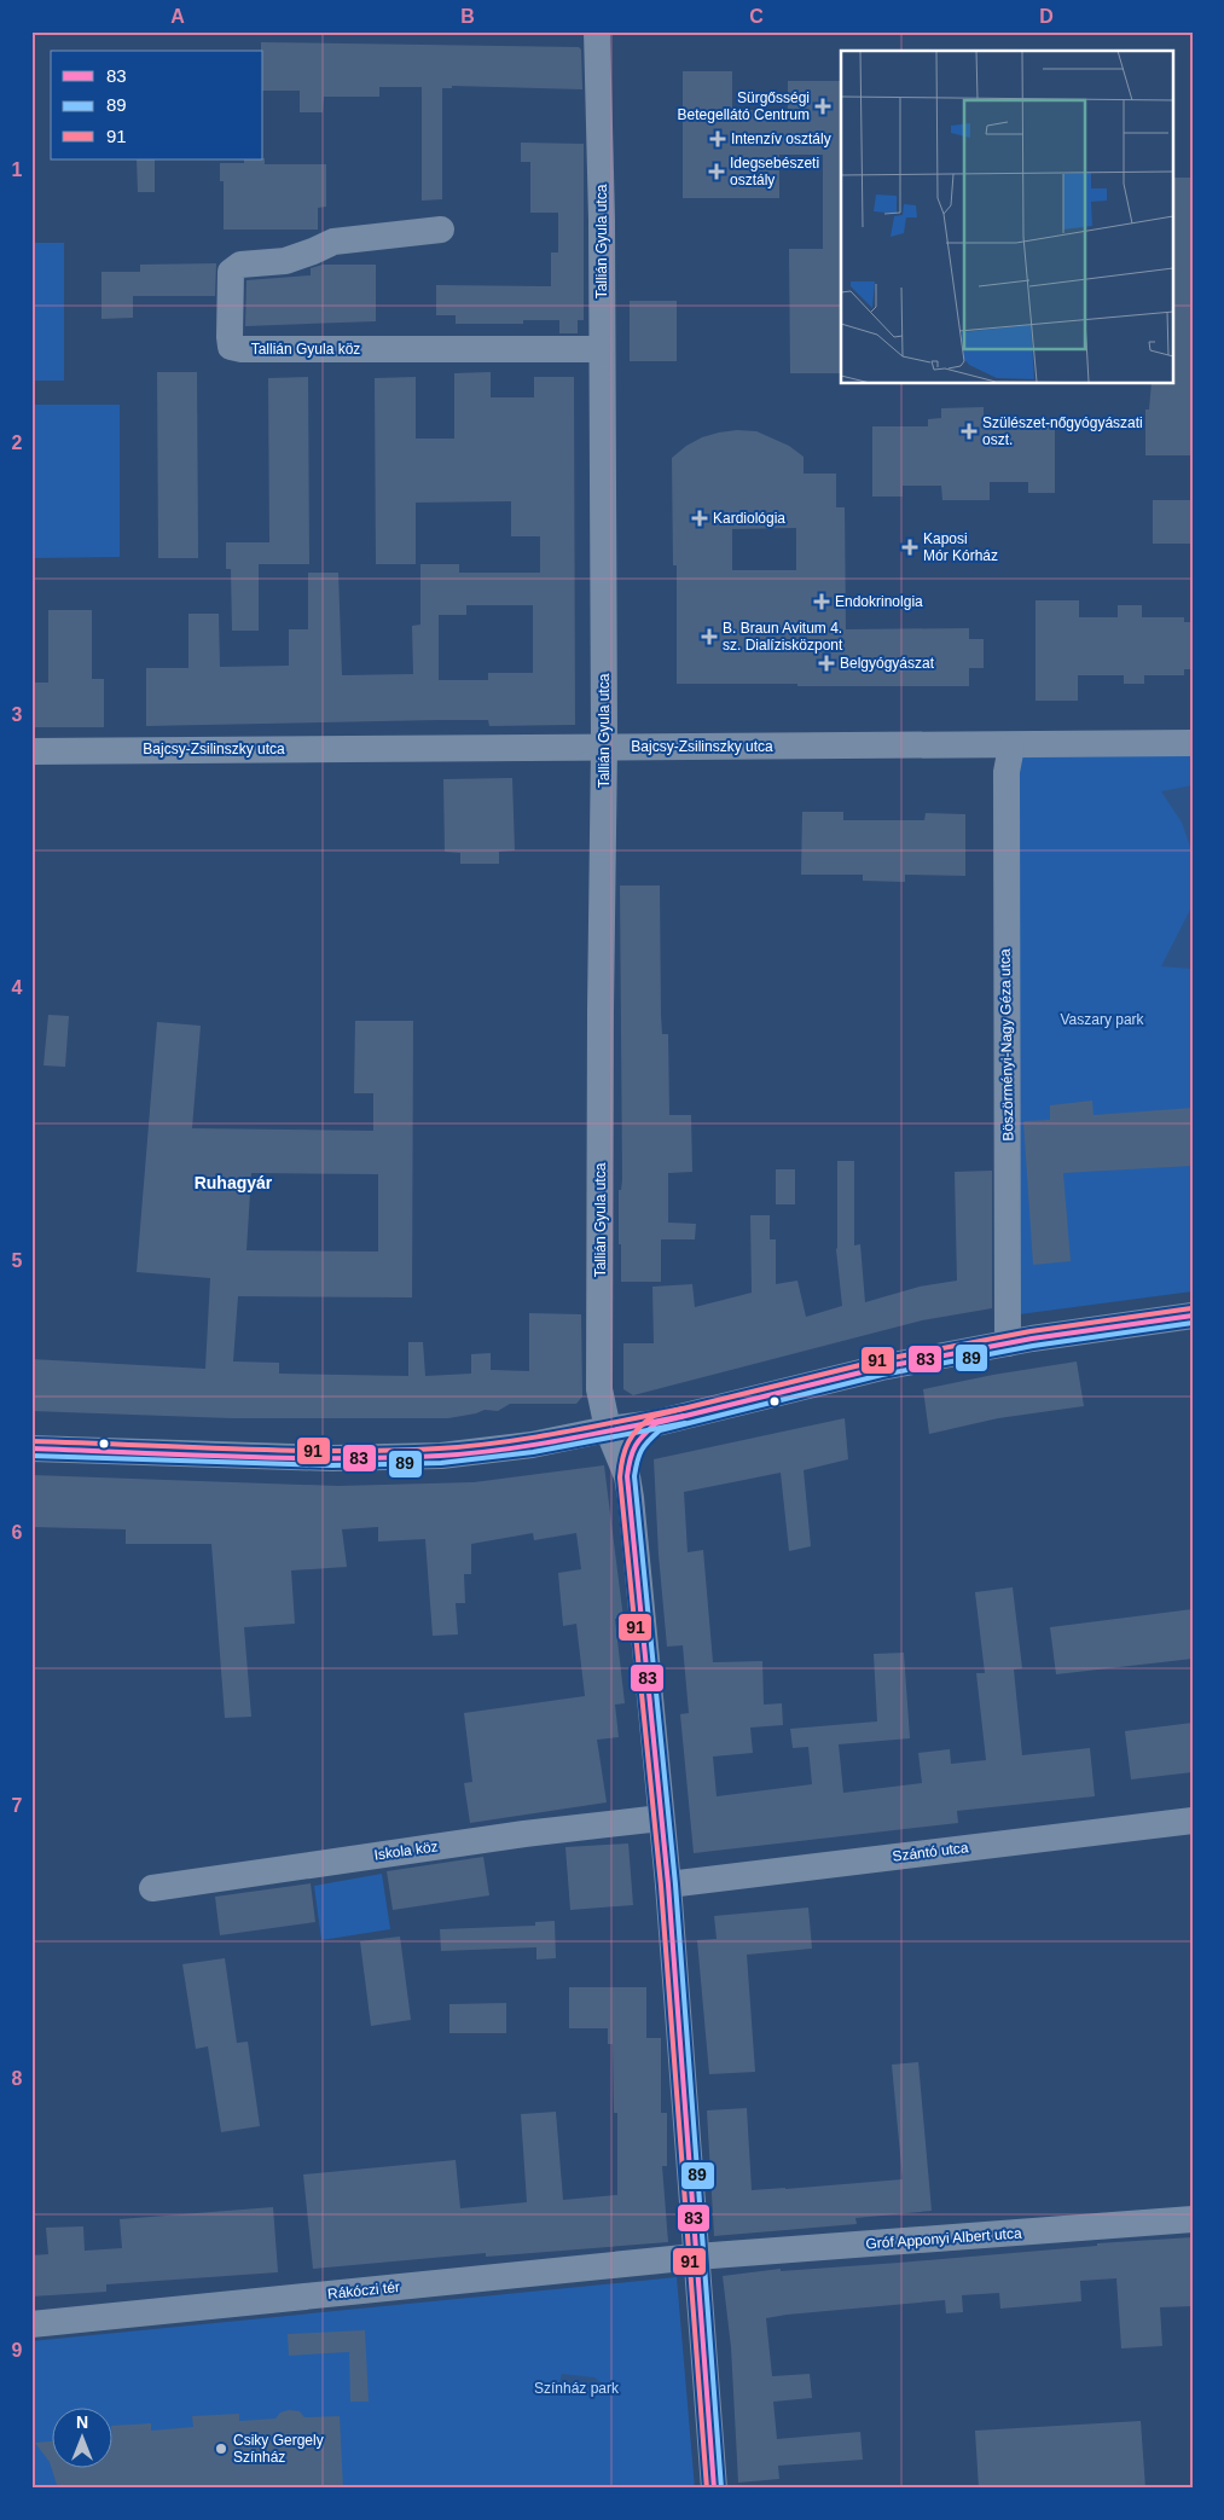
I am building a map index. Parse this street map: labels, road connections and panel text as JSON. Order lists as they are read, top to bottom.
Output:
{
  "streets": {
    "street": [
      "Tallián Gyula utca",
      "Tallián Gyula köz",
      "Bajcsy-Zsilinszky utca",
      "Böszörményi-Nagy Géza utca",
      "Iskola köz",
      "Szántó utca",
      "Gróf Apponyi Albert utca",
      "Rákóczi tér"
    ]
  },
  "crossings": [
    ["Tallián Gyula utca", "Tallián Gyula köz"],
    ["Tallián Gyula utca", "Bajcsy-Zsilinszky utca"],
    ["Bajcsy-Zsilinszky utca", "Böszörményi-Nagy Géza utca"],
    ["Gróf Apponyi Albert utca", "Rákóczi tér"]
  ],
  "districts": ["Ruhagyár"],
  "parks": ["Vaszary park", "Színház park"],
  "places": {
    "health": [
      "Sürgősségi Betegellátó Centrum",
      "Intenzív osztály",
      "Idegsebészeti osztály",
      "Szülészet-nőgyógyászati oszt.",
      "Kardiológia",
      "Kaposi Mór Kórház",
      "Endokrinolgia",
      "B. Braun Avitum 4. sz. Dialízisközpont",
      "Belgyógyászat"
    ],
    "other": ["Csiky Gergely Színház"]
  },
  "lines": ["transit line 91", "transit line 83", "transit line 89"],
  "legend": ["83", "89", "91"],
  "north": "top",
  "grid": {
    "columns": [
      "A",
      "B",
      "C",
      "D"
    ],
    "rows": [
      "1",
      "2",
      "3",
      "4",
      "5",
      "6",
      "7",
      "8",
      "9"
    ]
  }
}
